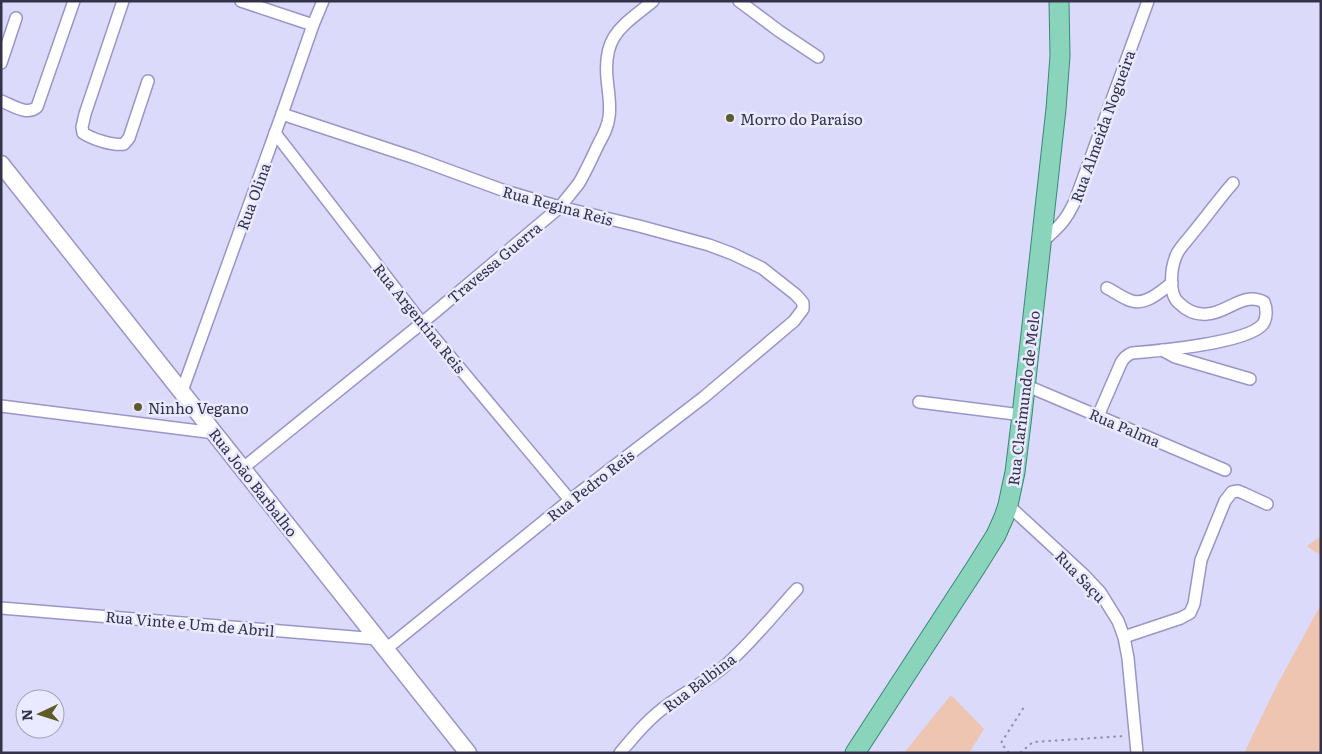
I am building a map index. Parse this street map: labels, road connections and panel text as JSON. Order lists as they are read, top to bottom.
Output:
{
  "streets": {
    "main road": ["Rua Clarimundo de Melo"],
    "street": [
      "Rua Almeida Nogueira",
      "Rua Olina",
      "Rua Regina Reis",
      "Travessa Guerra",
      "Rua Argentina Reis",
      "Rua Palma",
      "Rua João Barbalho",
      "Rua Pedro Reis",
      "Rua Saçu",
      "Rua Vinte e Um de Abril",
      "Rua Balbina"
    ]
  },
  "crossings": [
    ["Rua Almeida Nogueira", "Rua Clarimundo de Melo"],
    ["Rua Olina", "Rua Regina Reis"],
    ["Rua Olina", "Rua Argentina Reis"],
    ["Rua Olina", "Rua João Barbalho"],
    ["Rua Regina Reis", "Travessa Guerra"],
    ["Rua Regina Reis", "Rua Pedro Reis"],
    ["Travessa Guerra", "Rua Argentina Reis"],
    ["Travessa Guerra", "Rua João Barbalho"],
    ["Rua Argentina Reis", "Rua Pedro Reis"],
    ["Rua Clarimundo de Melo", "Rua Palma"],
    ["Rua Clarimundo de Melo", "Rua Saçu"],
    ["Rua João Barbalho", "Rua Pedro Reis"],
    ["Rua João Barbalho", "Rua Vinte e Um de Abril"],
    ["Rua Pedro Reis", "Rua Vinte e Um de Abril"]
  ],
  "places": ["Morro do Paraíso", "Ninho Vegano"],
  "north": "left"
}
